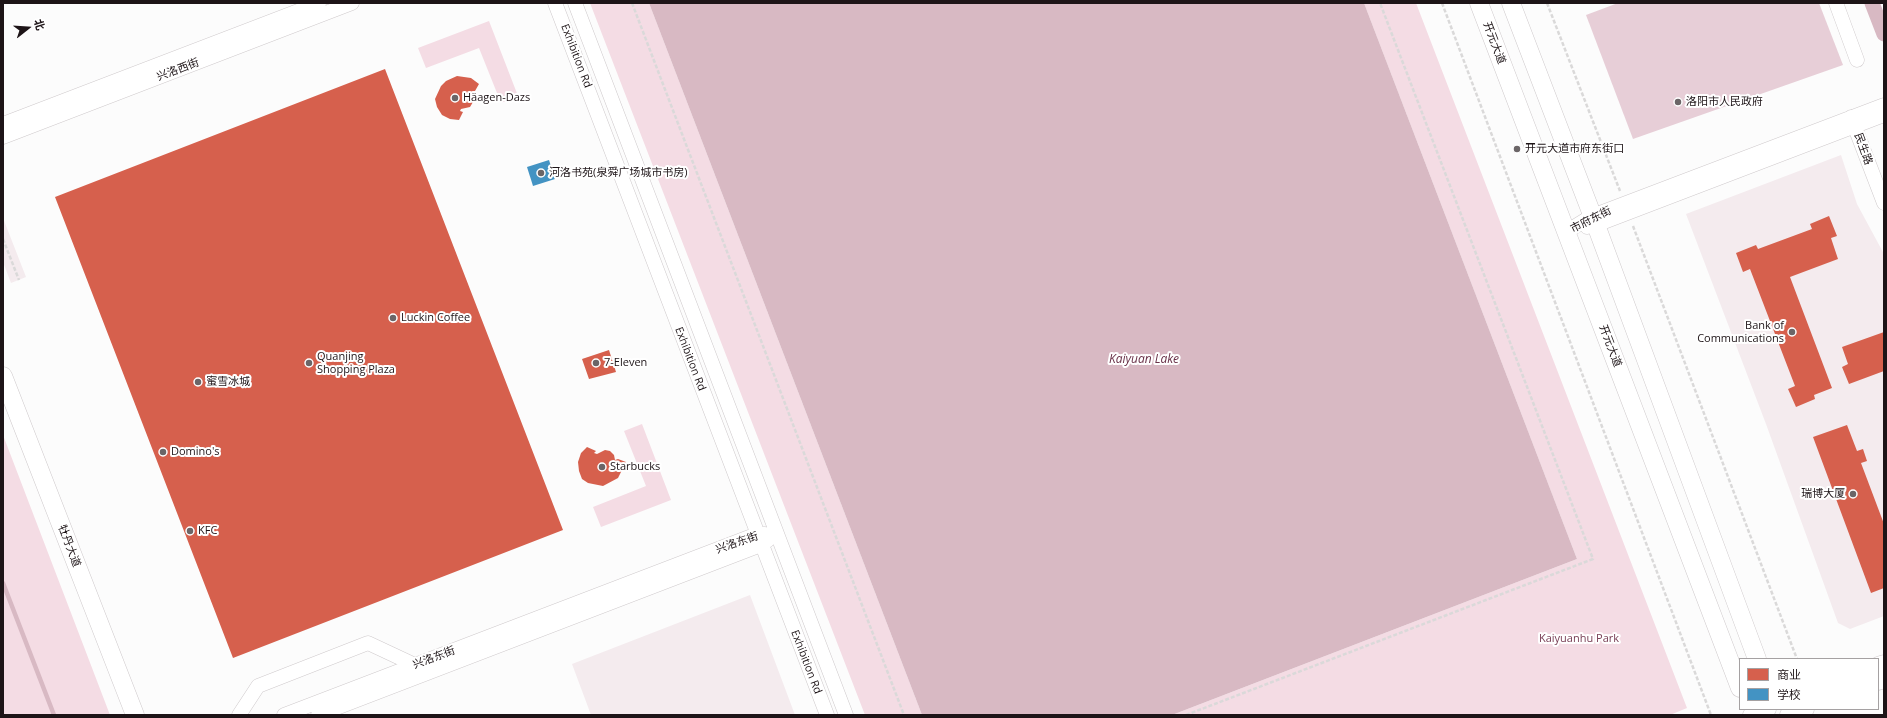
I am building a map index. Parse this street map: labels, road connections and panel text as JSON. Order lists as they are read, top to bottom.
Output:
{
  "streets": {
    "main road": ["开元大道", "牡丹大道"],
    "street": [
      "Exhibition Rd",
      "兴洛西街",
      "民生路",
      "市府东街",
      "兴洛东街"
    ]
  },
  "crossings": [
    ["开元大道", "市府东街"],
    ["Exhibition Rd", "兴洛东街"],
    ["民生路", "市府东街"]
  ],
  "water": ["Kaiyuan Lake"],
  "parks": ["Kaiyuanhu Park"],
  "places": [
    "Häagen-Dazs",
    "洛阳市人民政府",
    "开元大道市府东街口",
    "河洛书苑(泉舜广场城市书房)",
    "Luckin Coffee",
    "Bank of Communications",
    "Quanjing Shopping Plaza",
    "7-Eleven",
    "蜜雪冰城",
    "Domino's",
    "Starbucks",
    "瑞博大厦",
    "KFC"
  ],
  "legend": ["商业", "学校"],
  "north": "right"
}
